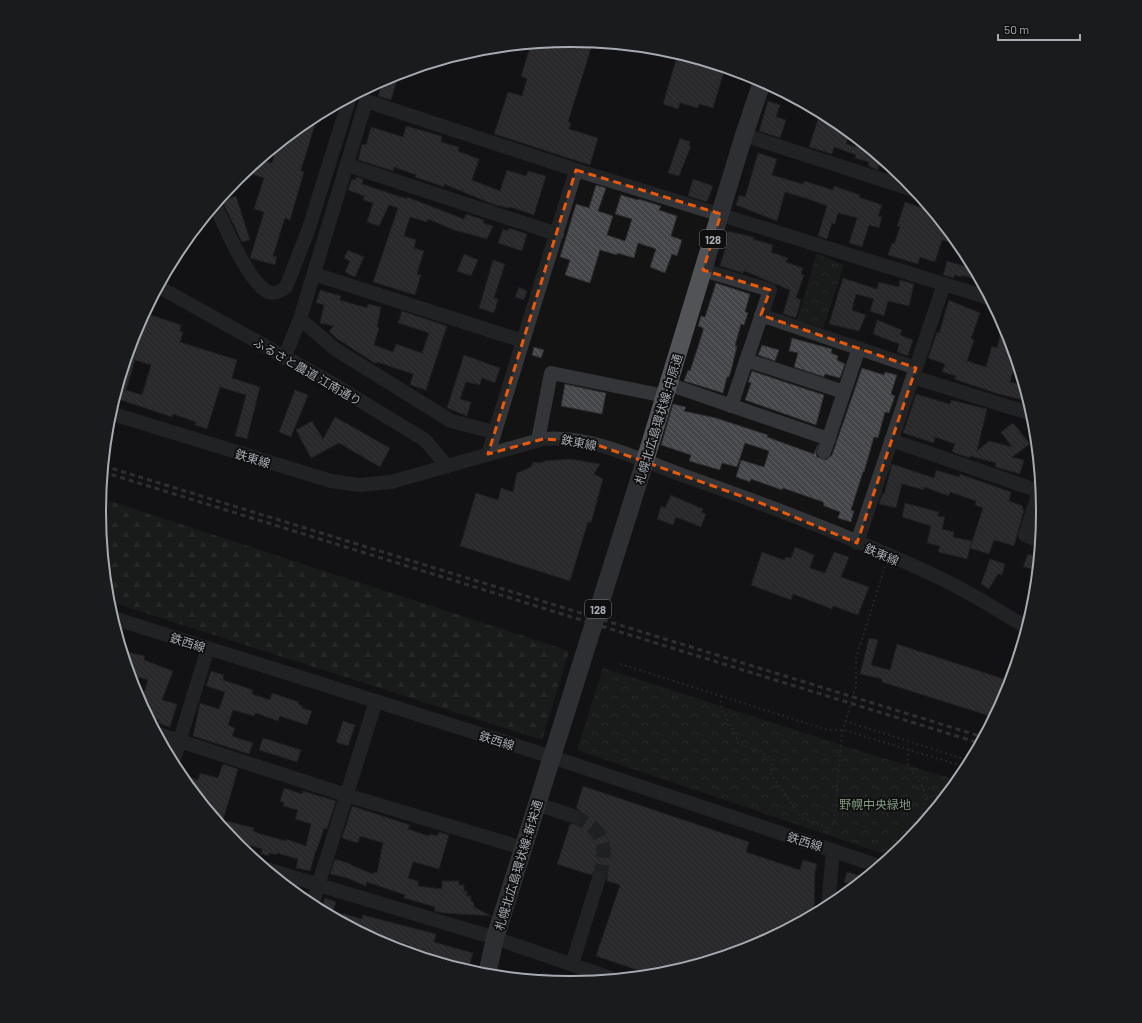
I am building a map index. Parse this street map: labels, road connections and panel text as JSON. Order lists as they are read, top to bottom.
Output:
{
  "streets": {
    "main road": ["128", "札幌北広島環状線;中原通", "札幌北広島環状線;新栄通"],
    "street": ["ふるさと農道 江南通り", "鉄東線", "鉄西線"]
  },
  "crossings": [
    ["ふるさと農道 江南通り", "鉄東線"],
    ["札幌北広島環状線;中原通", "鉄東線"],
    ["札幌北広島環状線;中原通", "鉄西線"],
    ["札幌北広島環状線;中原通", "札幌北広島環状線;新栄通"],
    ["鉄西線", "札幌北広島環状線;新栄通"]
  ],
  "parks": ["野幌中央緑地"],
  "scale_bar": "50 m"
}
